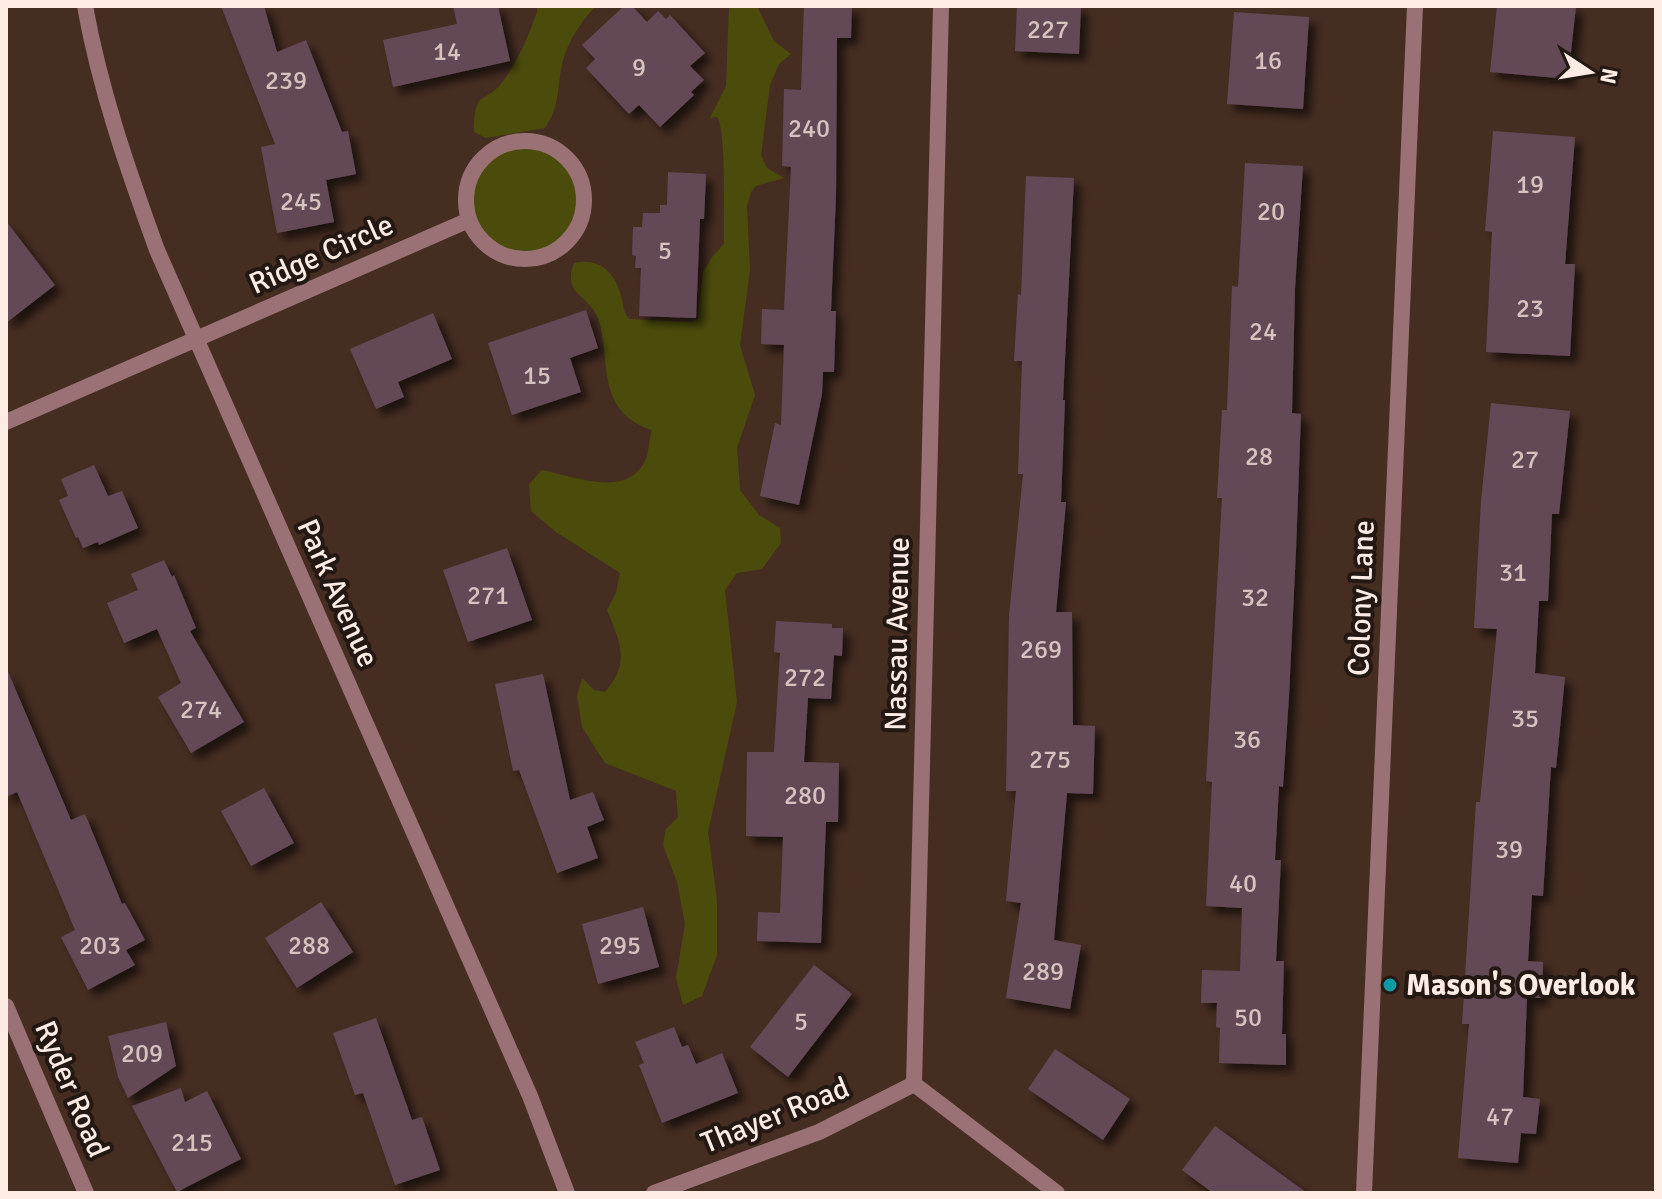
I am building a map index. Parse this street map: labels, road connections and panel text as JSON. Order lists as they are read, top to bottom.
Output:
{
  "streets": {
    "street": [
      "Ridge Circle",
      "Park Avenue",
      "Colony Lane",
      "Nassau Avenue",
      "Ryder Road",
      "Thayer Road"
    ]
  },
  "crossings": [
    ["Ridge Circle", "Park Avenue"],
    ["Nassau Avenue", "Thayer Road"]
  ],
  "places": ["Mason's Overlook"],
  "house_numbers": [
    "227",
    "14",
    "16",
    "9",
    "239",
    "240",
    "19",
    "245",
    "20",
    "5",
    "23",
    "24",
    "15",
    "28",
    "27",
    "31",
    "271",
    "32",
    "269",
    "272",
    "274",
    "35",
    "36",
    "275",
    "280",
    "39",
    "40",
    "203",
    "288",
    "295",
    "289",
    "50",
    "5",
    "209",
    "47",
    "215"
  ],
  "north": "right"
}
